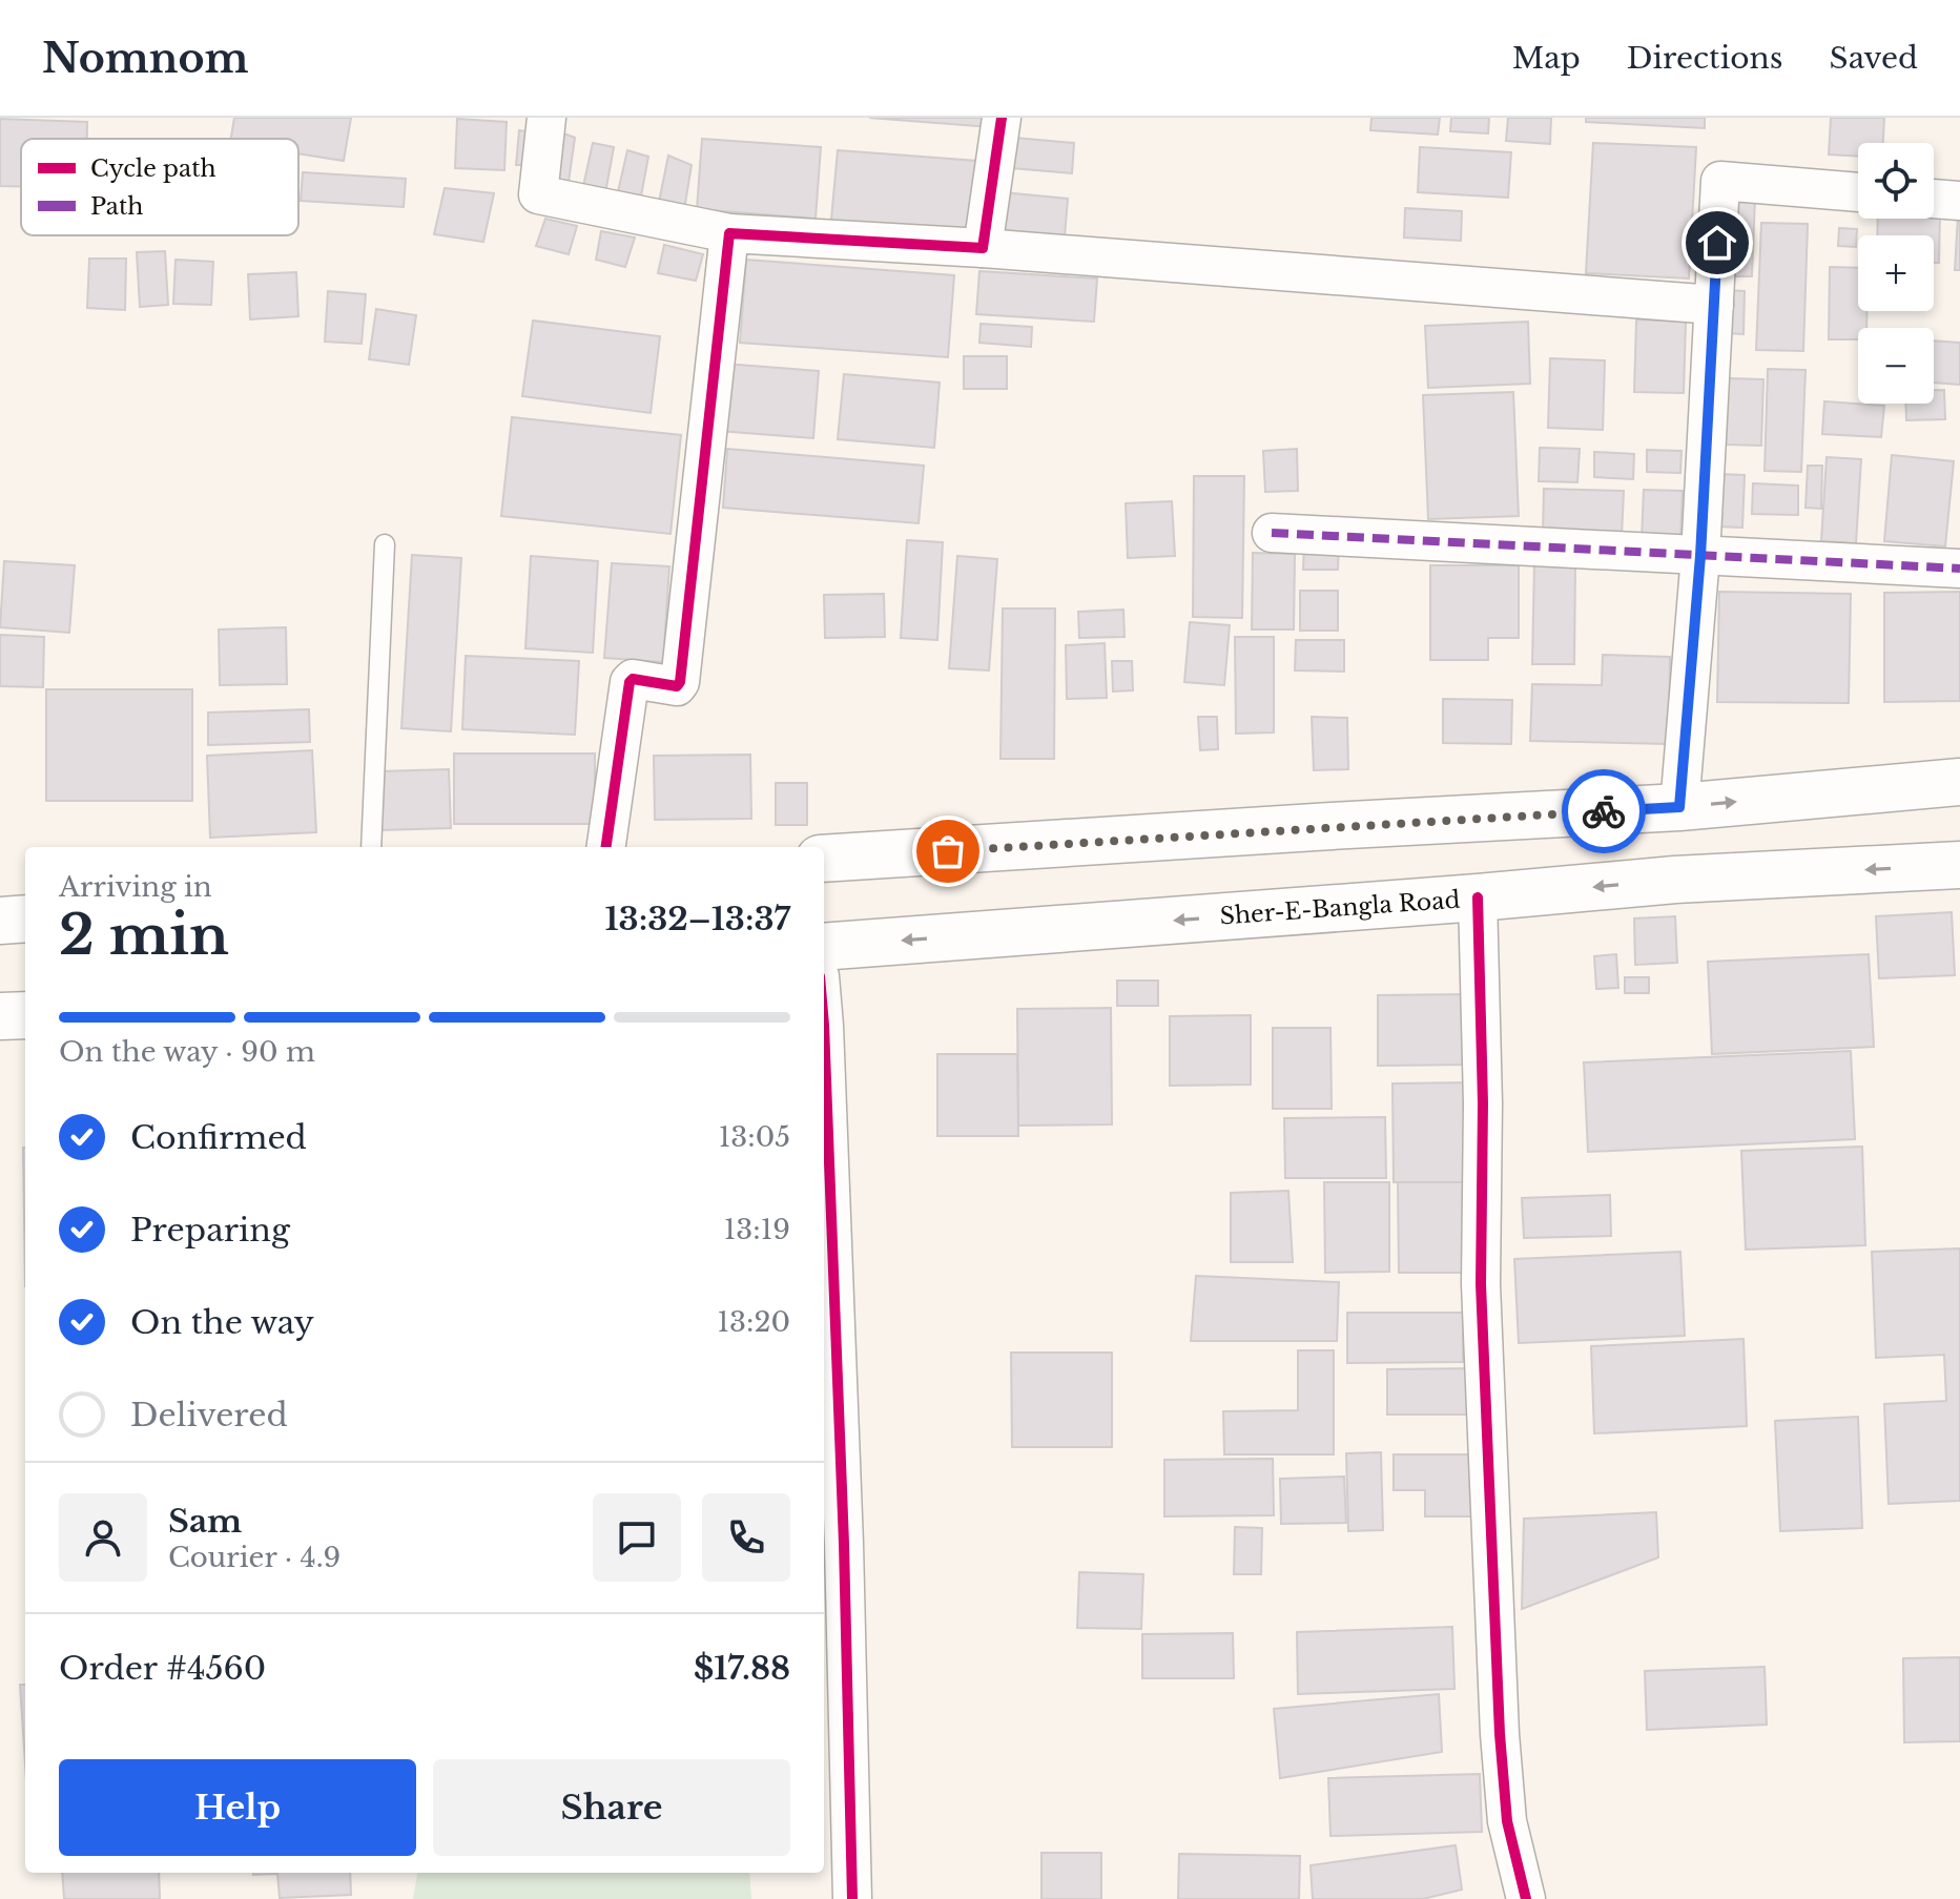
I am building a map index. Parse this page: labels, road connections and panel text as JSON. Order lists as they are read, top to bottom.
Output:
{
  "streets": {
    "highway": ["Sher-E-Bangla Road"]
  },
  "legend": ["Cycle path", "Path"],
  "page": {
    "header": "Nomnom",
    "nav": ["Map", "Directions", "Saved"],
    "map_buttons": ["+", "−"],
    "heading": ["2 min", "Arriving in", "13:32–13:37"],
    "panel": [
      "Sam",
      "Courier · 4.9",
      "Order #4560",
      "$17.88"
    ],
    "bar": "On the way · 90 m",
    "list": [
      ["Confirmed", "13:05"],
      ["Preparing", "13:19"],
      ["On the way", "13:20"],
      "Delivered"
    ],
    "buttons": ["Help", "Share"]
  }
}
